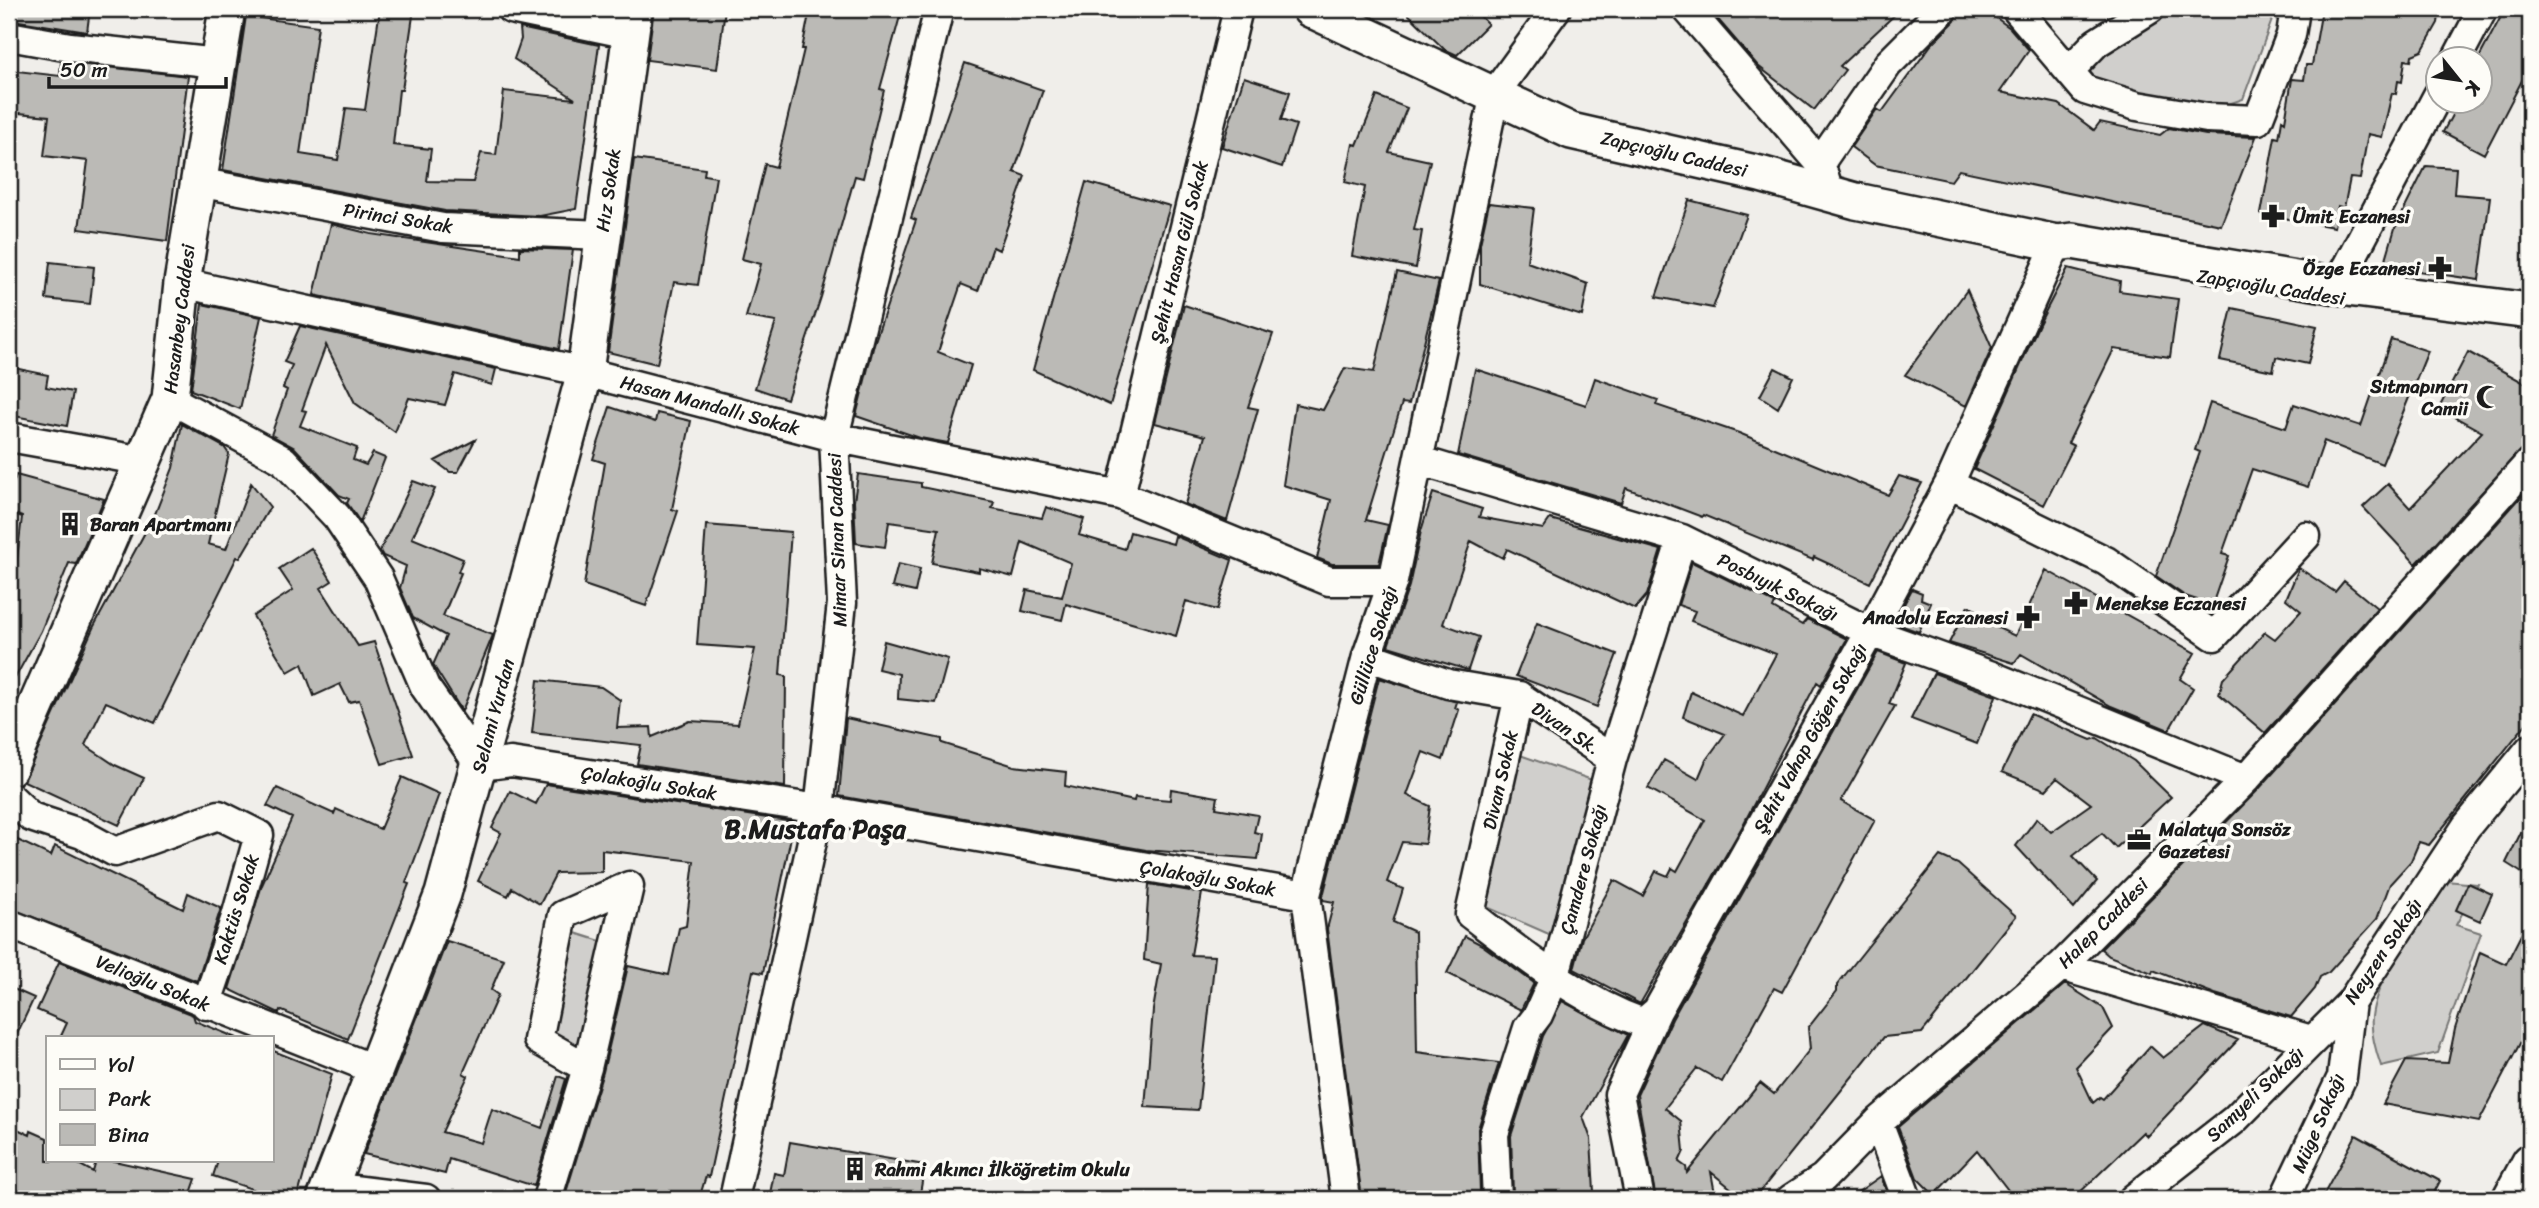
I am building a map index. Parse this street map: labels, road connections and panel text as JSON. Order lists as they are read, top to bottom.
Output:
{
  "streets": {
    "main road": [
      "Zapçıoğlu Caddesi",
      "Hız Sokak",
      "Hasanbey Caddesi",
      "Selami Yurdan"
    ],
    "street": [
      "Pirinci Sokak",
      "Şehit Hasan Gül Sokak",
      "Hasan Mandallı Sokak",
      "Mimar Sinan Caddesi",
      "Posbıyık Sokağı",
      "Güllüce Sokağı",
      "Divan Sk.",
      "Şehit Vahap Göğen Sokağı",
      "Divan Sokak",
      "Çolakoğlu Sokak",
      "Çamdere Sokağı",
      "Kaktüs Sokak",
      "Halep Caddesi",
      "Neyzen Sokağı",
      "Velioğlu Sokak",
      "Samyeli Sokağı",
      "Müge Sokağı"
    ]
  },
  "crossings": [
    ["Zapçıoğlu Caddesi", "Güllüce Sokağı"],
    ["Zapçıoğlu Caddesi", "Şehit Vahap Göğen Sokağı"],
    ["Hız Sokak", "Pirinci Sokak"],
    ["Hız Sokak", "Hasan Mandallı Sokak"],
    ["Hız Sokak", "Selami Yurdan"],
    ["Pirinci Sokak", "Hasanbey Caddesi"],
    ["Şehit Hasan Gül Sokak", "Hasan Mandallı Sokak"],
    ["Hasanbey Caddesi", "Hasan Mandallı Sokak"],
    ["Hasan Mandallı Sokak", "Mimar Sinan Caddesi"],
    ["Hasan Mandallı Sokak", "Güllüce Sokağı"],
    ["Hasan Mandallı Sokak", "Selami Yurdan"],
    ["Mimar Sinan Caddesi", "Çolakoğlu Sokak"],
    ["Posbıyık Sokağı", "Güllüce Sokağı"],
    ["Posbıyık Sokağı", "Şehit Vahap Göğen Sokağı"],
    ["Posbıyık Sokağı", "Çamdere Sokağı"],
    ["Posbıyık Sokağı", "Halep Caddesi"],
    ["Güllüce Sokağı", "Çolakoğlu Sokak"],
    ["Selami Yurdan", "Çolakoğlu Sokak"],
    ["Selami Yurdan", "Velioğlu Sokak"],
    ["Divan Sk.", "Divan Sokak"],
    ["Divan Sk.", "Çamdere Sokağı"],
    ["Divan Sokak", "Çamdere Sokağı"],
    ["Kaktüs Sokak", "Velioğlu Sokak"],
    ["Neyzen Sokağı", "Samyeli Sokağı"],
    ["Neyzen Sokağı", "Müge Sokağı"]
  ],
  "districts": ["B.Mustafa Paşa"],
  "places": {
    "pharmacy": [
      "Ümit Eczanesi",
      "Özge Eczanesi",
      "Menekse Eczanesi",
      "Anadolu Eczanesi"
    ],
    "mosque": ["Sıtmapınarı Camii"],
    "building": ["Baran Apartmanı", "Rahmi Akıncı İlköğretim Okulu"],
    "office": ["Malatya Sonsöz Gazetesi"]
  },
  "legend": ["Yol", "Park", "Bina"],
  "scale_bar": "50 m",
  "north": "bottom right"
}
